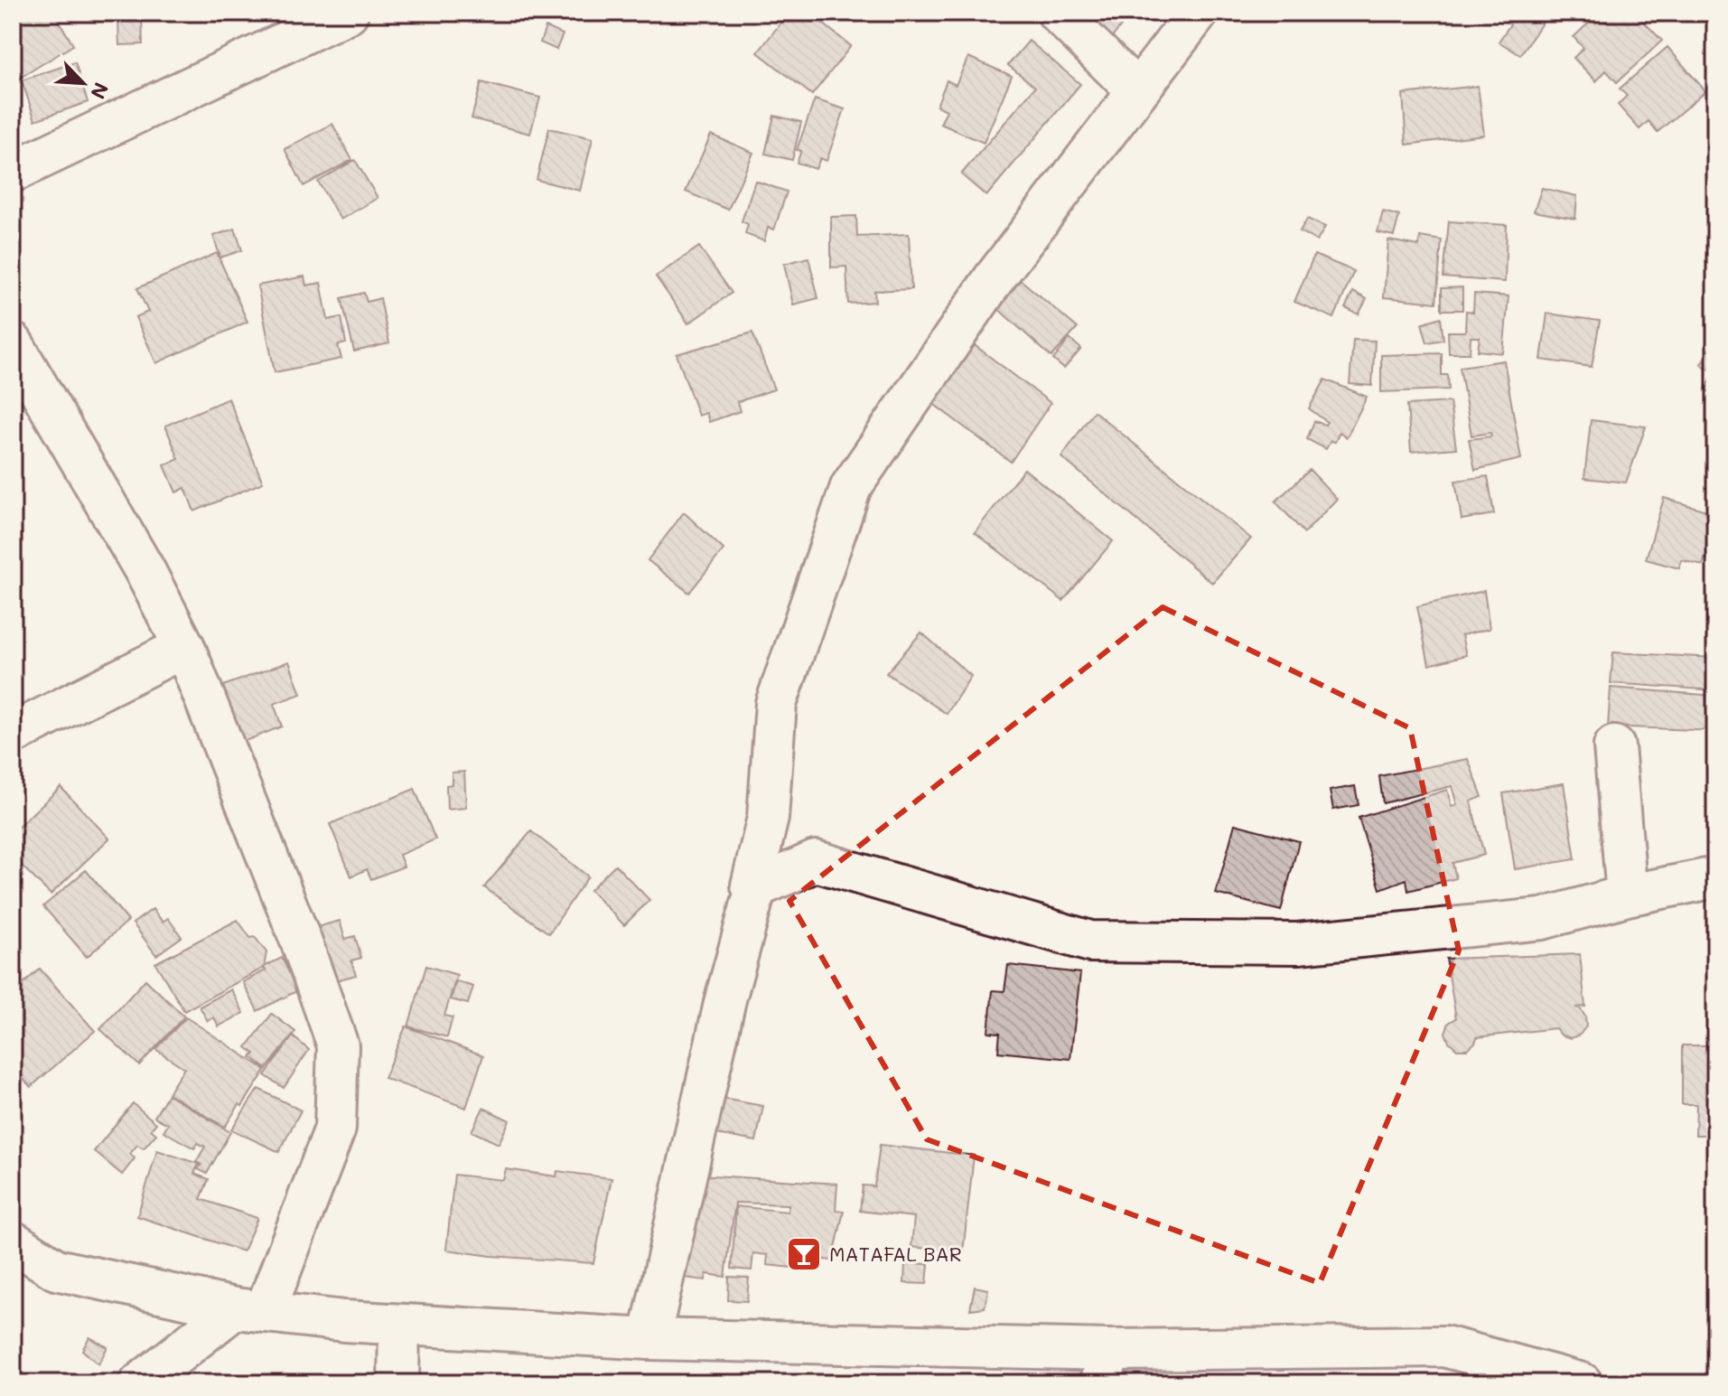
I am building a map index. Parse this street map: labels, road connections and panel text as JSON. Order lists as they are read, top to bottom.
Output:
{
  "places": {
    "bar": ["MATAFAL BAR"]
  },
  "north": "bottom right"
}
